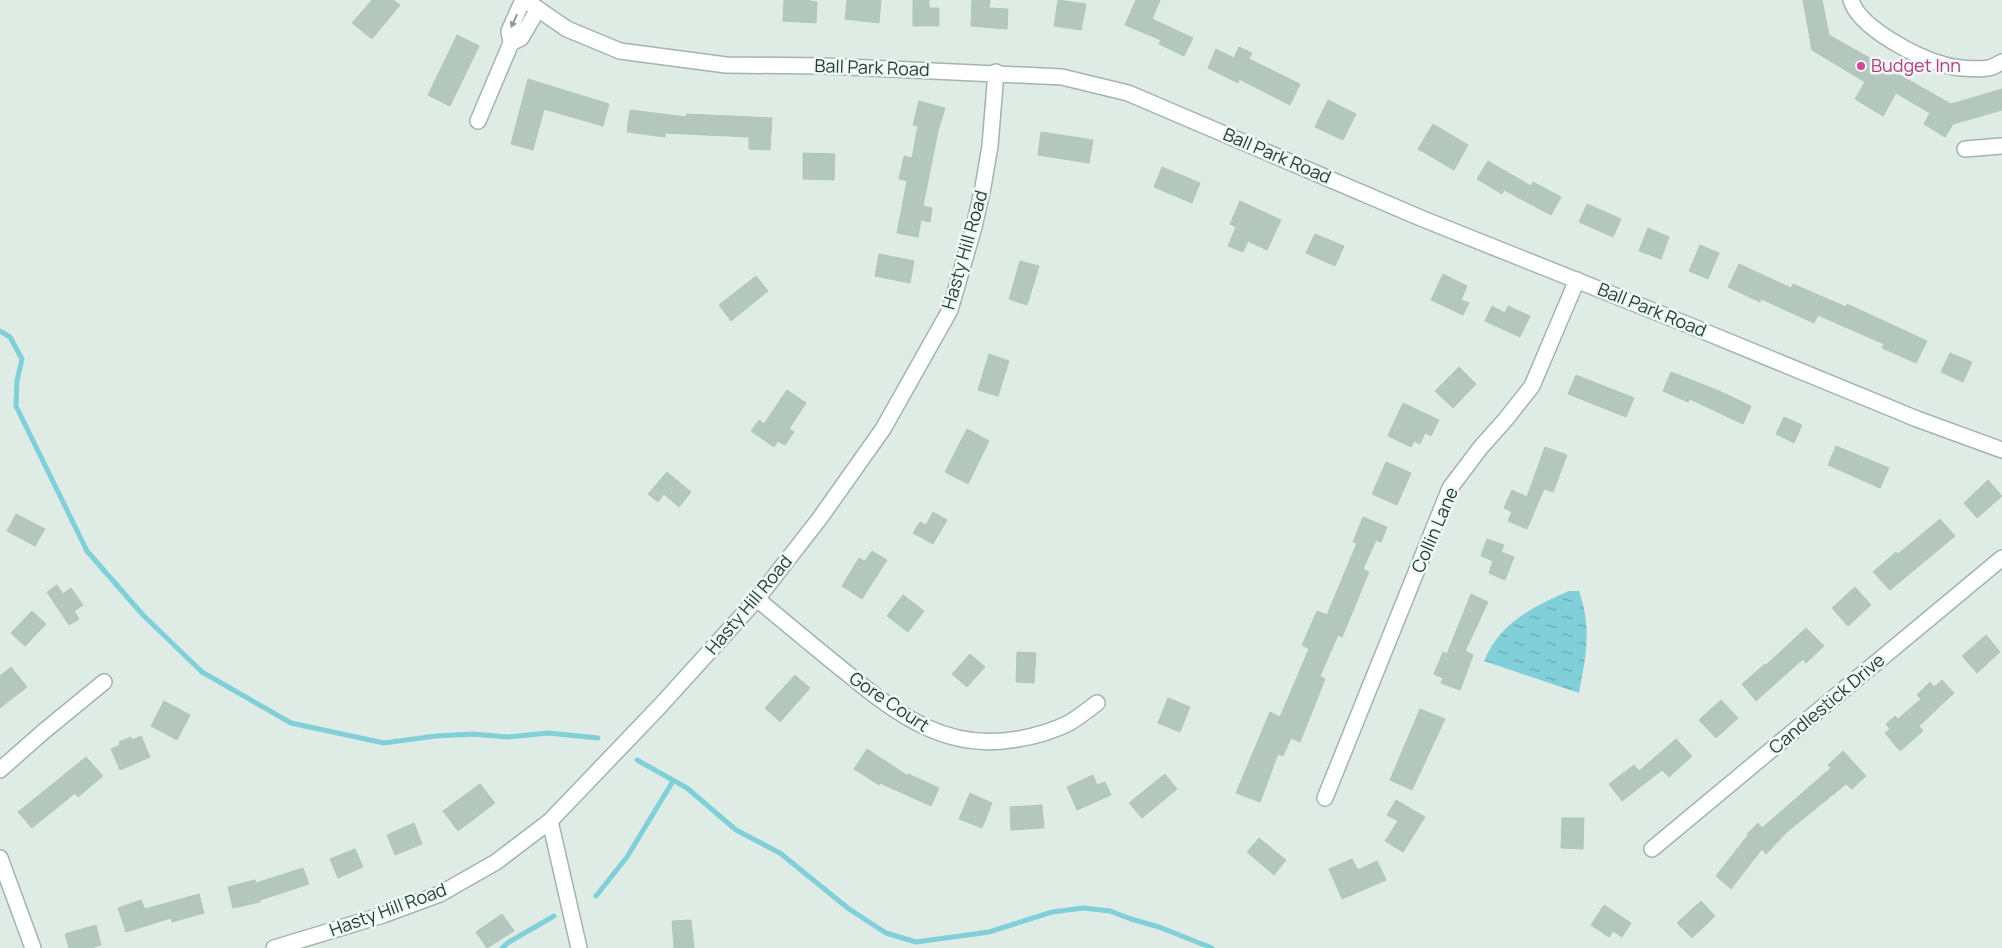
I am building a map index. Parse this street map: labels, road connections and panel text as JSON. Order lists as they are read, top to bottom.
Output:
{
  "streets": {
    "street": [
      "Ball Park Road",
      "Hasty Hill Road",
      "Collin Lane",
      "Gore Court",
      "Candlestick Drive"
    ]
  },
  "crossings": [
    ["Ball Park Road", "Hasty Hill Road"],
    ["Ball Park Road", "Collin Lane"],
    ["Hasty Hill Road", "Gore Court"]
  ],
  "places": ["Budget Inn"]
}
